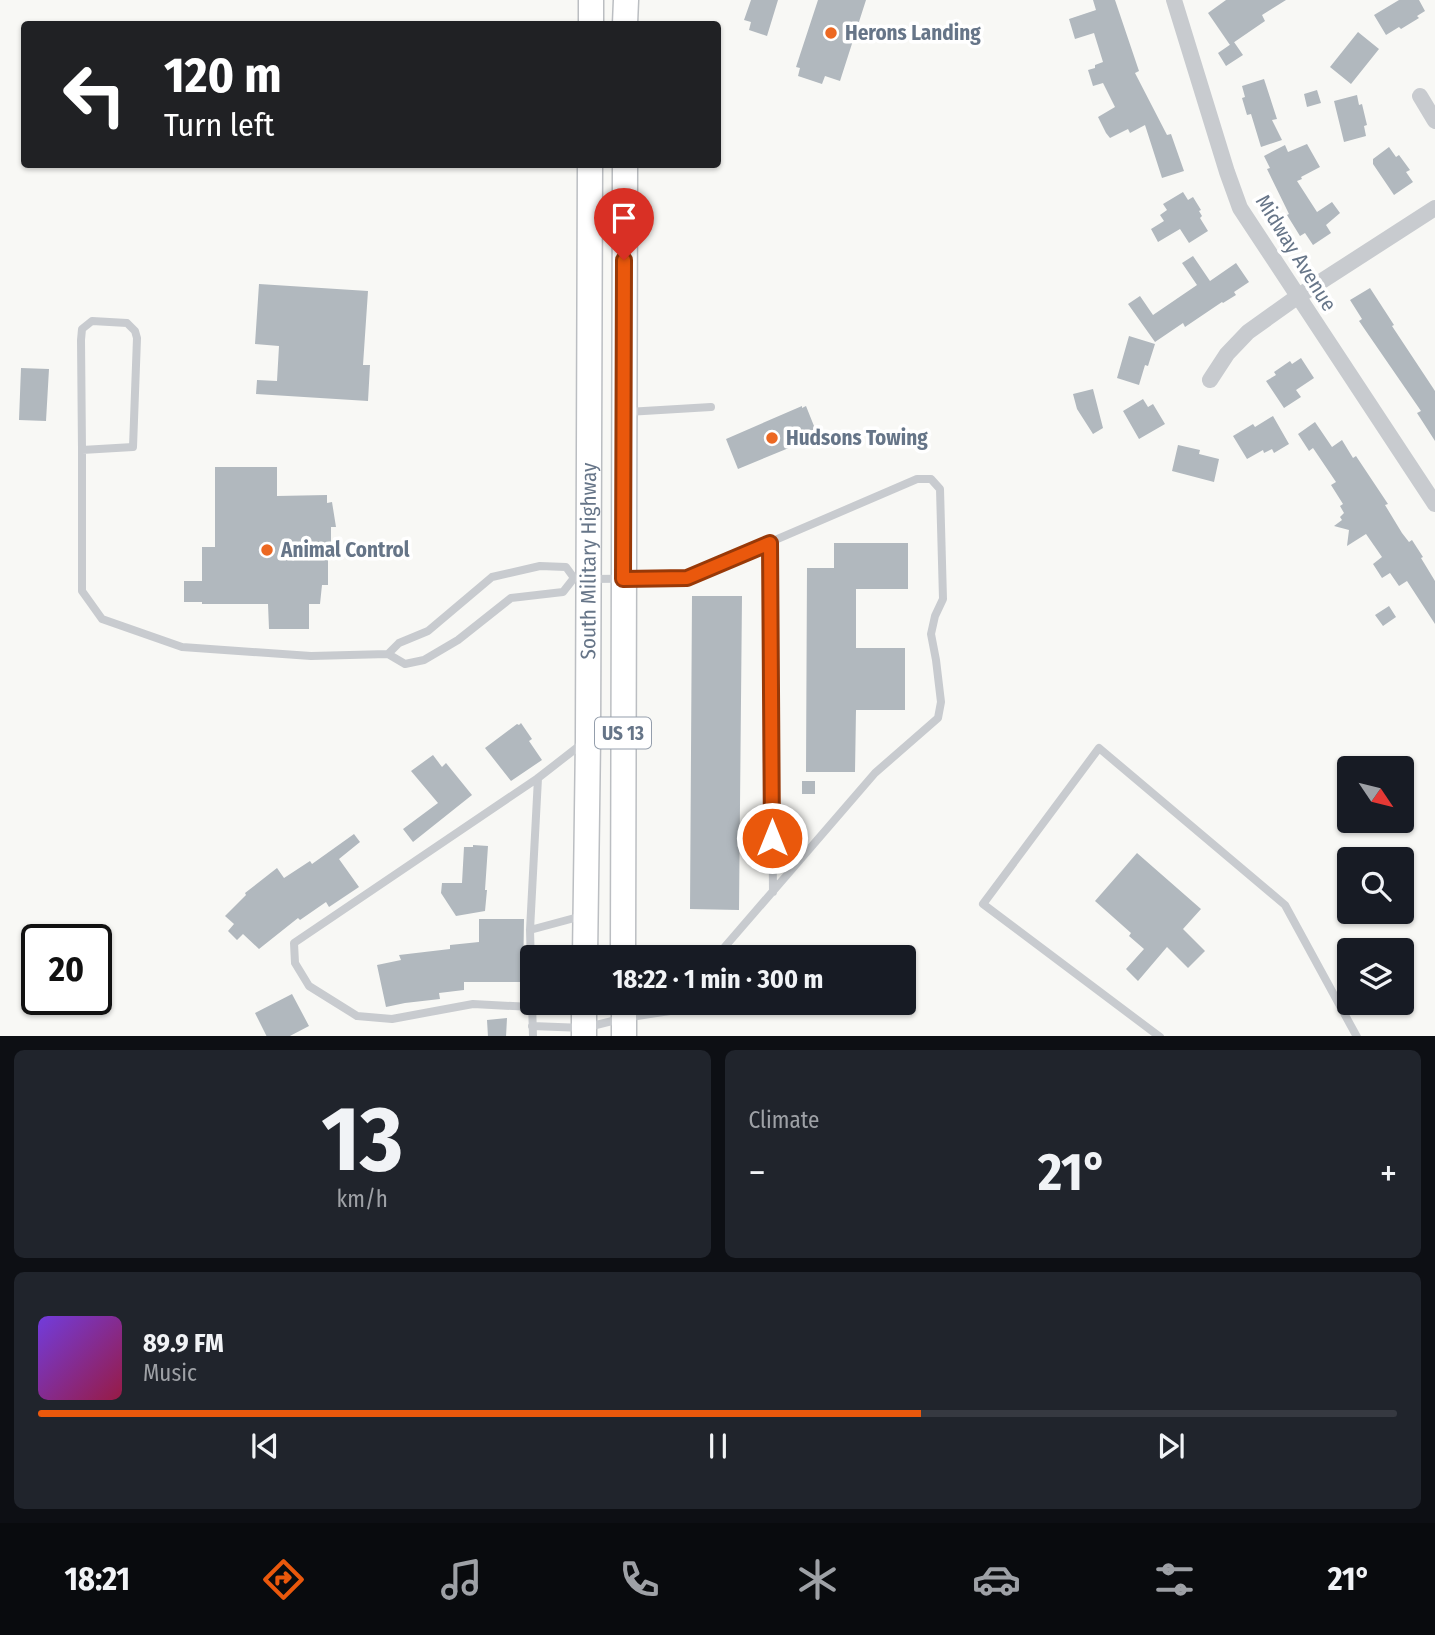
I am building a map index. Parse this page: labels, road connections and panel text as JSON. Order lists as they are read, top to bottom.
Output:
{
  "streets": {
    "main road": ["South Military Highway", "US 13"],
    "street": ["Midway Avenue"]
  },
  "places": ["Herons Landing", "Hudsons Towing", "Animal Control"],
  "north": "bottom right",
  "page": {
    "turn": ["120 m", "Turn left"],
    "limit": "20",
    "trip": "18:22 · 1 min · 300 m",
    "tile": [
      ["13", "km/h"],
      "Climate"
    ],
    "heat": ["−", "21°", "+"],
    "song": ["89.9 FM", "Music"],
    "tabs": ["18:21", "21°"]
  }
}
